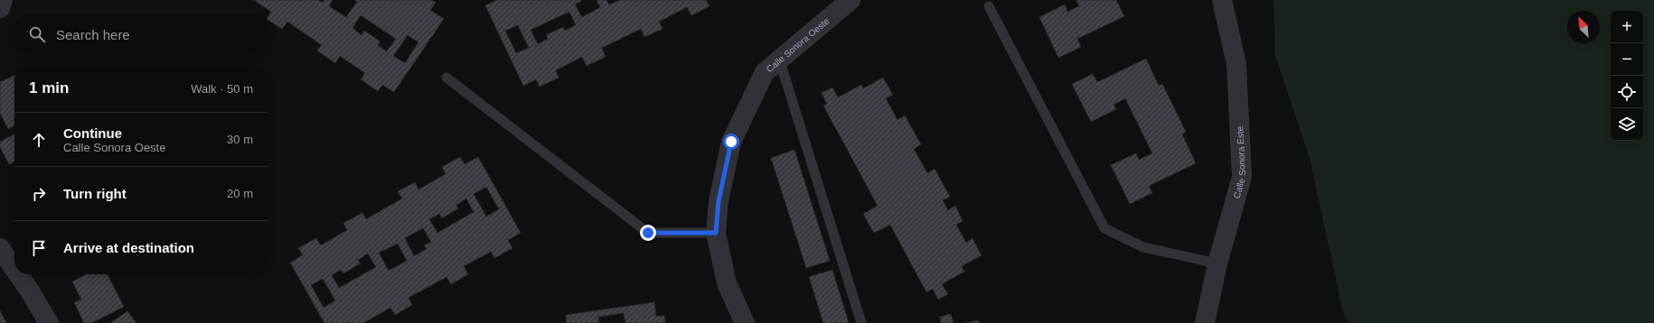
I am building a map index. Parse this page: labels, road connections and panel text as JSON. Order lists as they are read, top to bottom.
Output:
{
  "streets": {
    "street": ["Calle Sonora Oeste", "Calle Sonora Este"]
  },
  "north": "top left",
  "page": {
    "map_buttons": ["+", "−"],
    "search": "Search here",
    "heading": ["1 min", "Walk · 50 m"],
    "list": [
      ["Continue", "Calle Sonora Oeste", "30 m"],
      ["Turn right", "20 m"],
      "Arrive at destination"
    ]
  }
}
